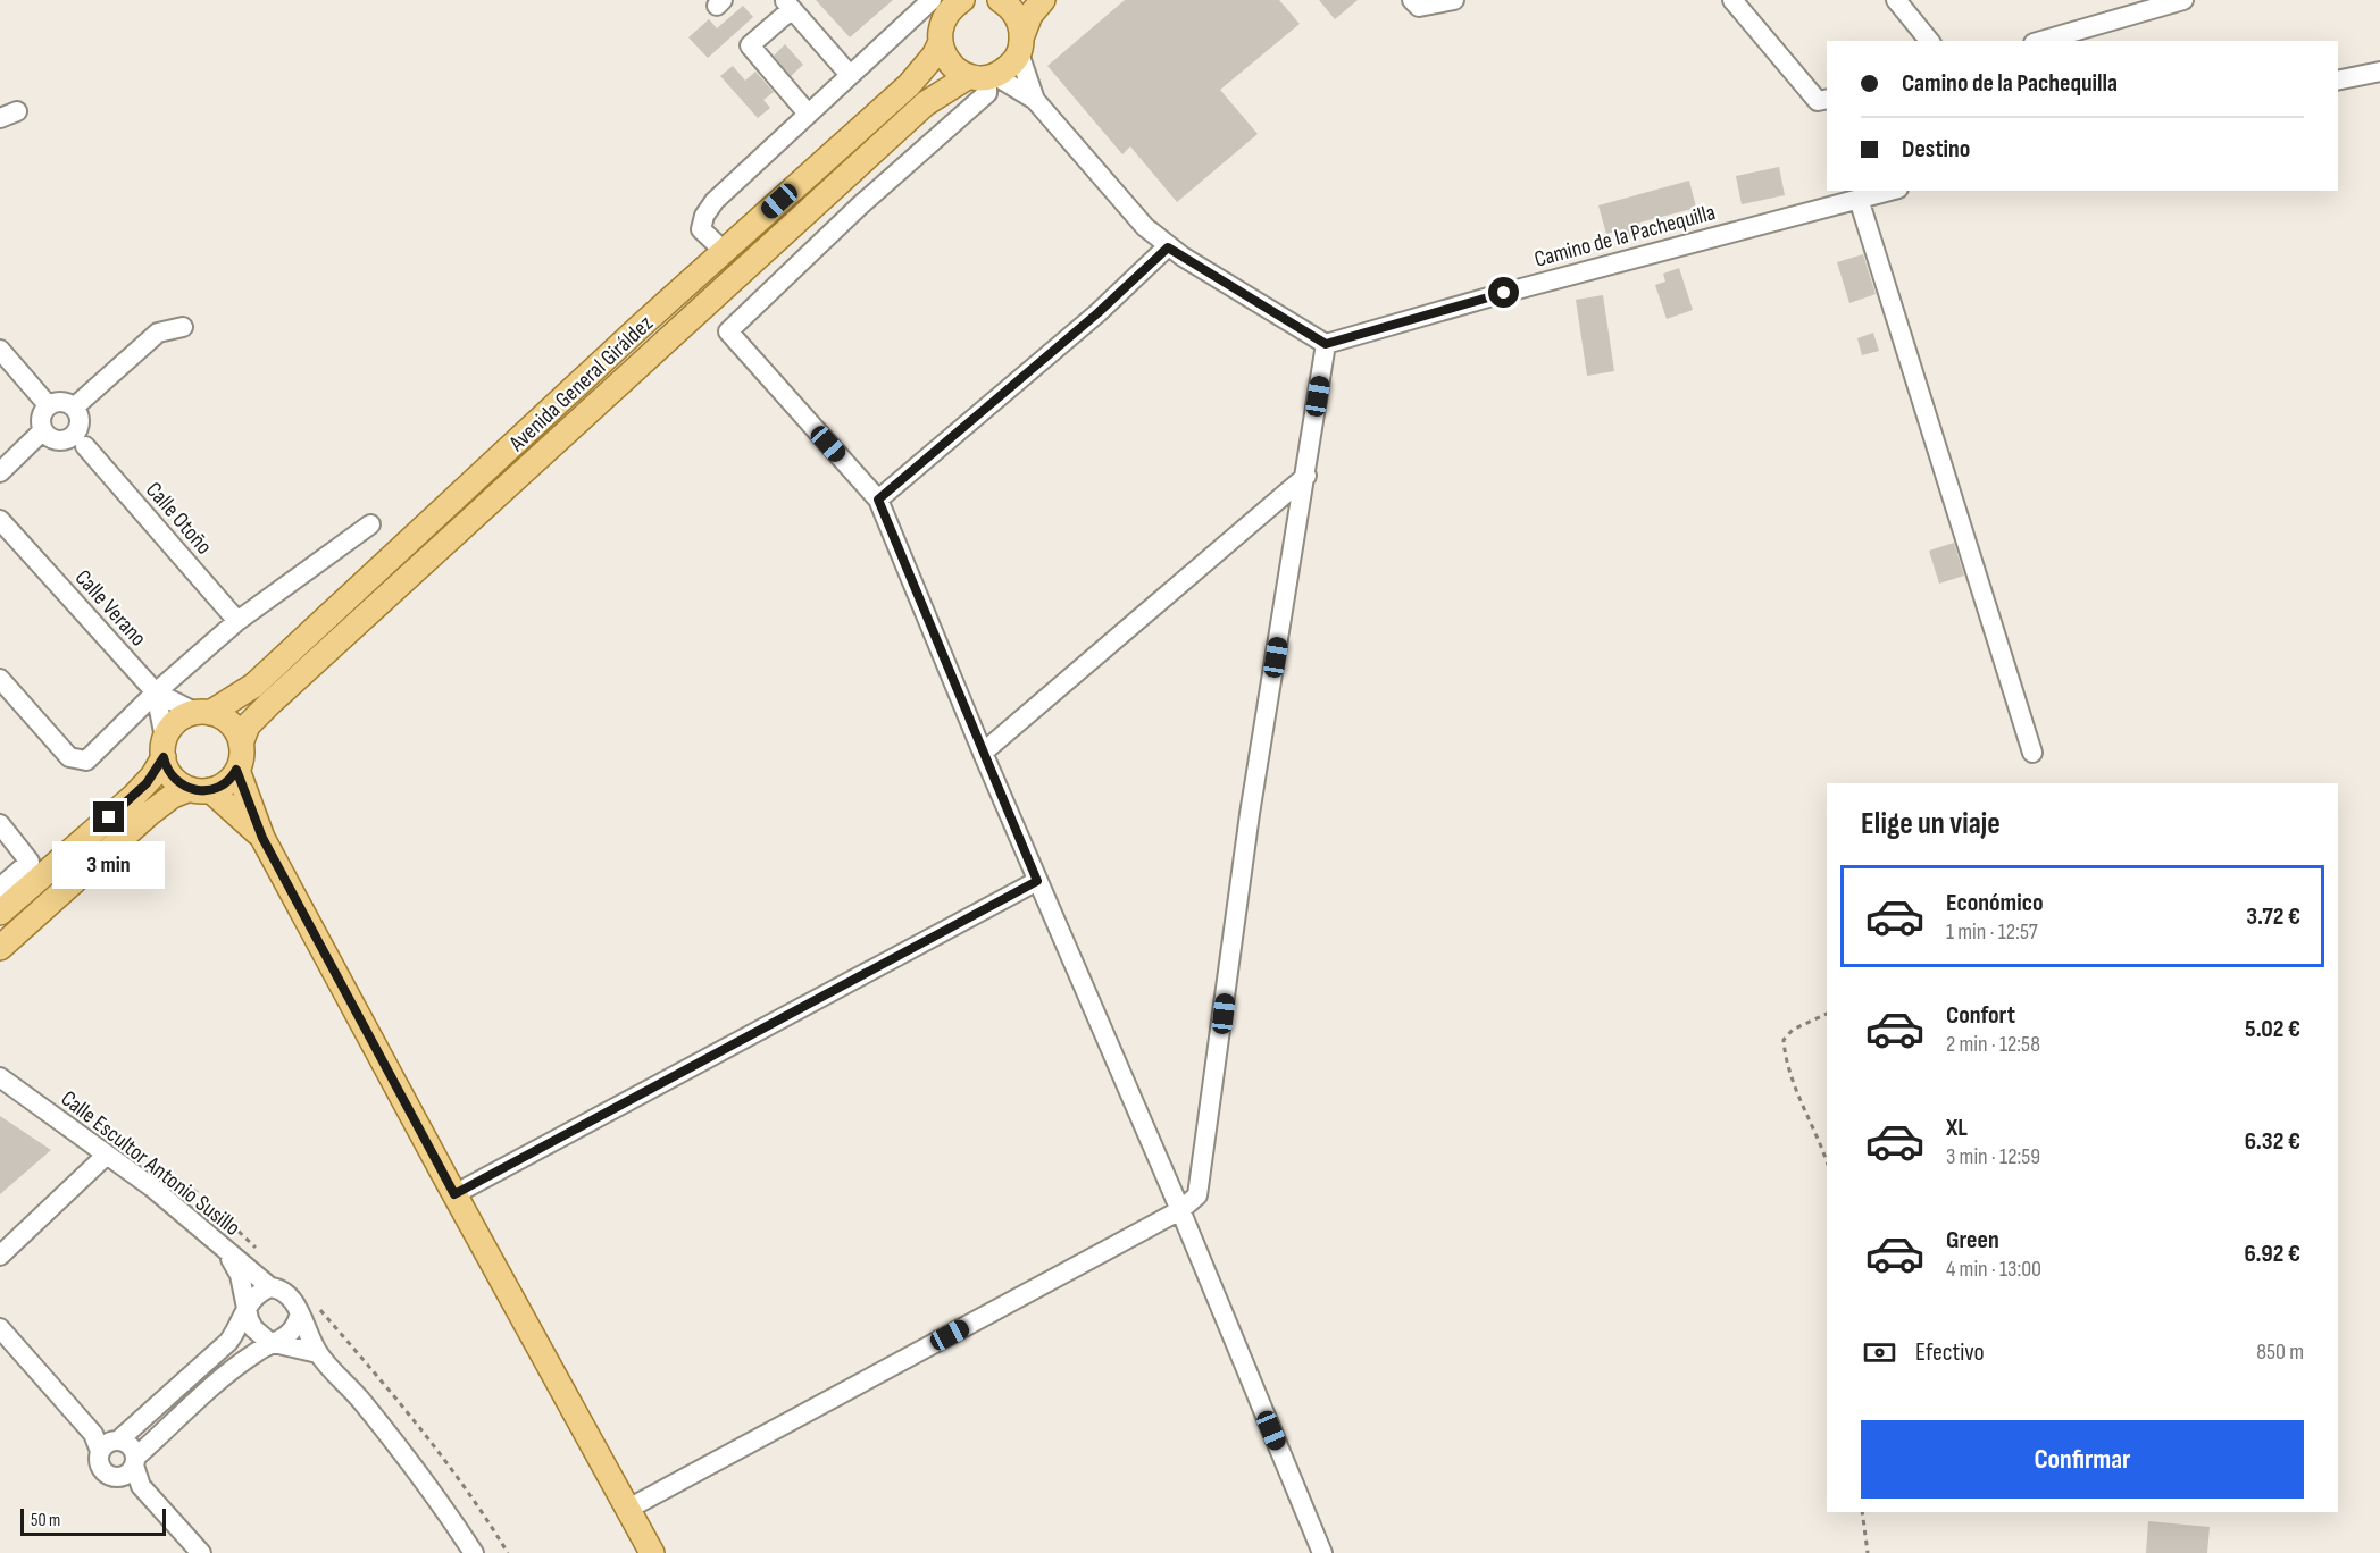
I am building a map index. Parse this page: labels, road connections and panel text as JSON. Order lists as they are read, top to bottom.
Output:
{
  "streets": {
    "main road": ["Avenida General Giráldez"],
    "street": [
      "Camino de la Pachequilla",
      "Calle Otoño",
      "Calle Verano",
      "Calle Escultor Antonio Susillo"
    ]
  },
  "crossings": [
    ["Avenida General Giráldez", "Calle Verano"]
  ],
  "scale_bar": "50 m",
  "page": {
    "banner": ["Camino de la Pachequilla", "Destino"],
    "heading": "Elige un viaje",
    "bubble": "3 min",
    "list": [
      {
        "name": "Económico",
        "note": "1 min · 12:57",
        "value": "3.72 €"
      },
      {
        "name": "Confort",
        "note": "2 min · 12:58",
        "value": "5.02 €"
      },
      {
        "name": "XL",
        "note": "3 min · 12:59",
        "value": "6.32 €"
      },
      {
        "name": "Green",
        "note": "4 min · 13:00",
        "value": "6.92 €"
      }
    ],
    "pay": ["Efectivo", "850 m"],
    "buttons": "Confirmar",
    "scale": "50 m"
  }
}
